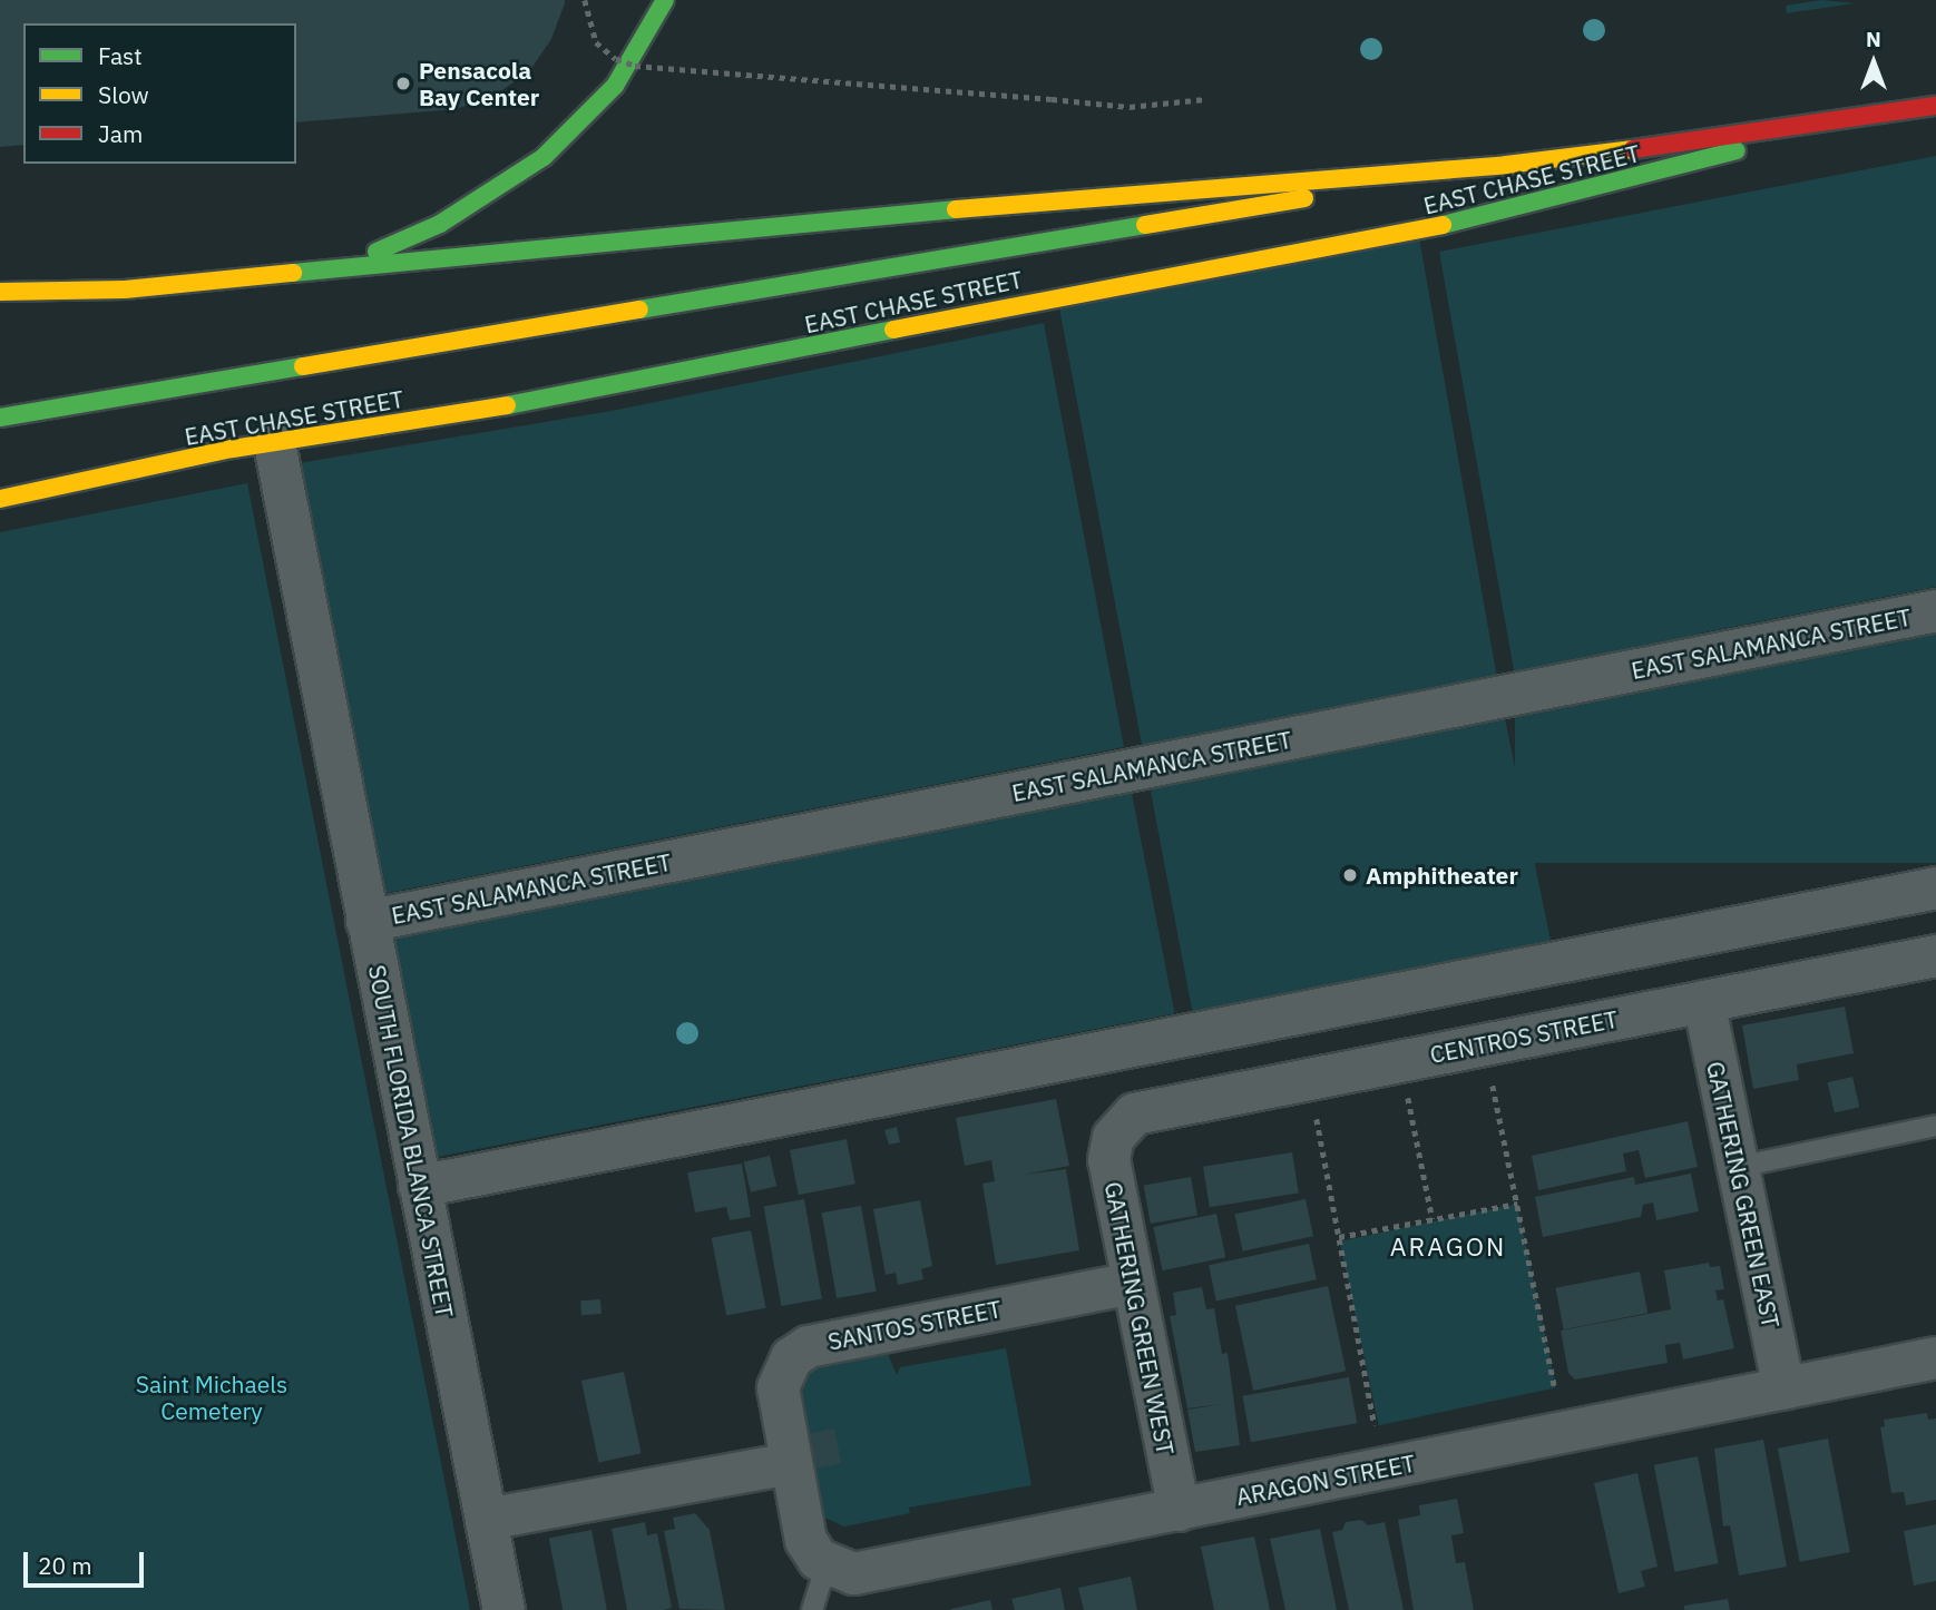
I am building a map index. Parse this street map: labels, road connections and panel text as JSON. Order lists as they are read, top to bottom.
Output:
{
  "streets": {
    "main road": ["EAST CHASE STREET"],
    "street": [
      "EAST SALAMANCA STREET",
      "CENTROS STREET",
      "SOUTH FLORIDA BLANCA STREET",
      "GATHERING GREEN EAST",
      "GATHERING GREEN WEST",
      "SANTOS STREET",
      "ARAGON STREET"
    ]
  },
  "crossings": [
    ["EAST CHASE STREET", "SOUTH FLORIDA BLANCA STREET"],
    ["EAST SALAMANCA STREET", "SOUTH FLORIDA BLANCA STREET"],
    ["CENTROS STREET", "GATHERING GREEN EAST"],
    ["CENTROS STREET", "GATHERING GREEN WEST"],
    ["GATHERING GREEN EAST", "ARAGON STREET"],
    ["GATHERING GREEN WEST", "SANTOS STREET"],
    ["GATHERING GREEN WEST", "ARAGON STREET"]
  ],
  "districts": ["ARAGON"],
  "parks": ["Saint Michaels Cemetery"],
  "places": ["Pensacola Bay Center", "Amphitheater"],
  "legend": ["Fast", "Slow", "Jam"],
  "scale_bar": "20 m",
  "north": "top"
}
